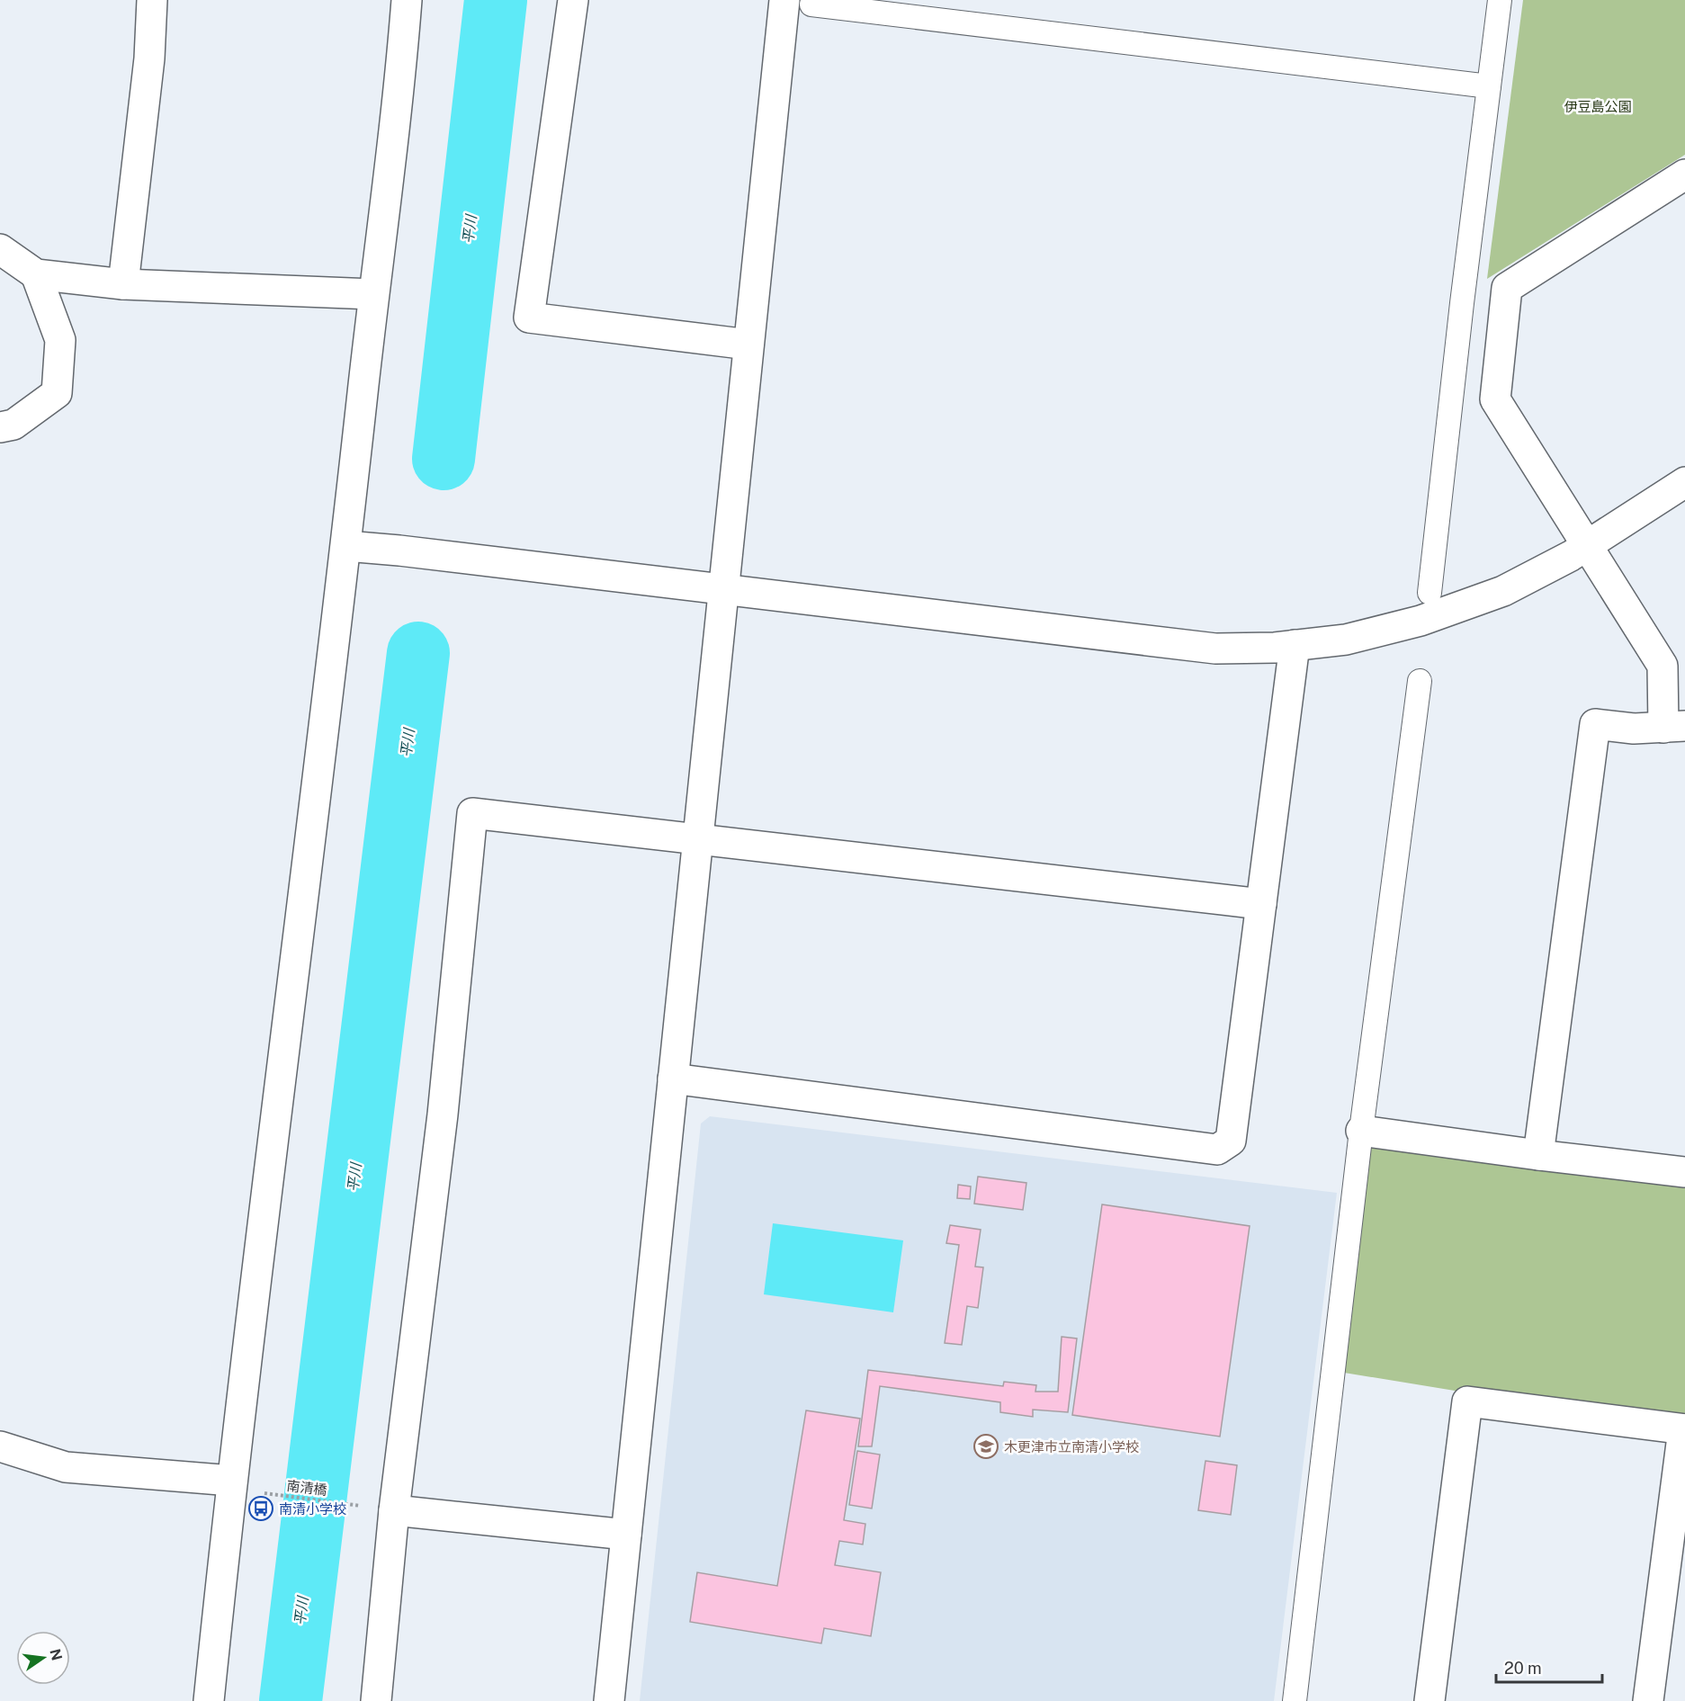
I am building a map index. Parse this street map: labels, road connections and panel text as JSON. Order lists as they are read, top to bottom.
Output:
{
  "streets": {
    "path": ["南清橋"]
  },
  "water": ["平川"],
  "parks": ["伊豆島公園"],
  "places": {
    "school or university": ["木更津市立南清小学校"],
    "bus stop": ["南清小学校"]
  },
  "scale_bar": "20 m",
  "north": "right"
}
